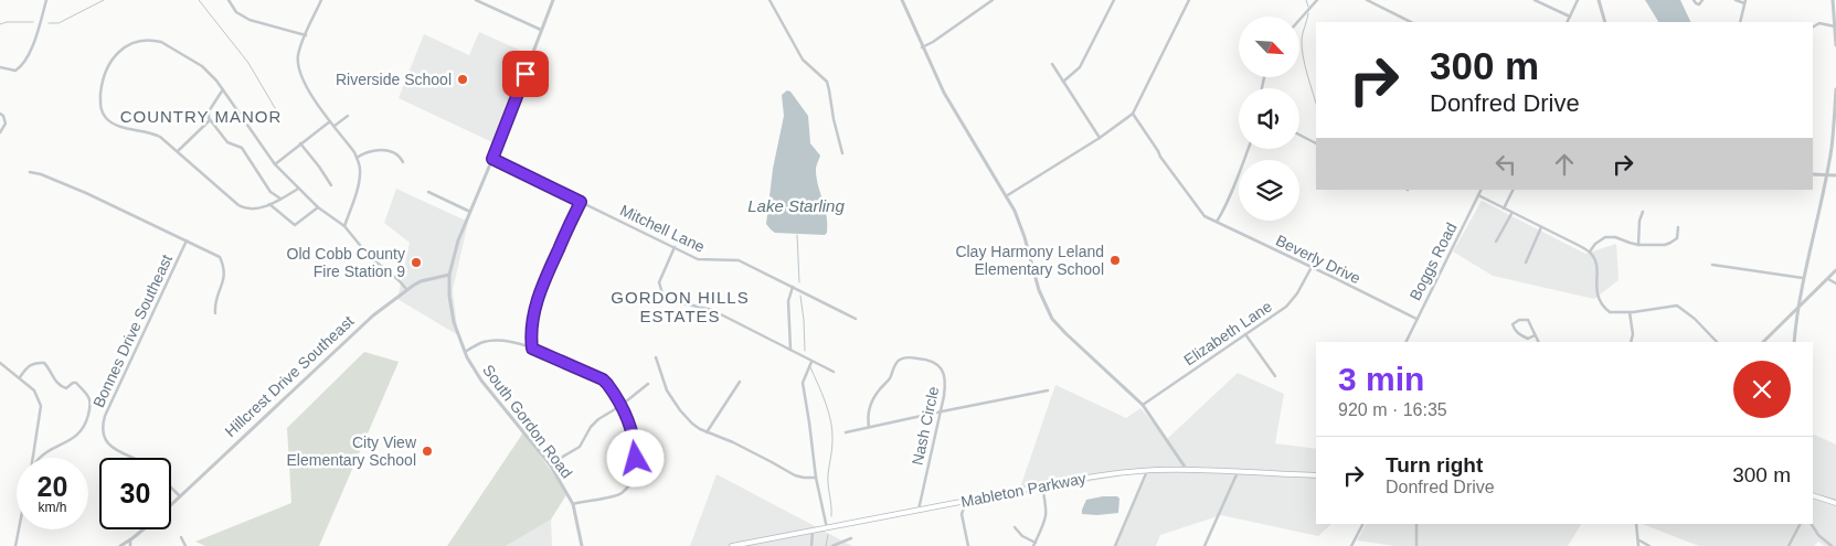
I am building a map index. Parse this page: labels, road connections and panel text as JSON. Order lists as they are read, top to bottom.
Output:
{
  "streets": {
    "main road": ["Mableton Parkway"],
    "street": [
      "Mitchell Lane",
      "Beverly Drive",
      "Boggs Road",
      "Bonnes Drive Southeast",
      "Elizabeth Lane",
      "Hillcrest Drive Southeast",
      "South Gordon Road",
      "Nash Circle"
    ]
  },
  "crossings": [
    ["Mitchell Lane", "South Gordon Road"],
    ["Beverly Drive", "Boggs Road"],
    ["Beverly Drive", "Elizabeth Lane"],
    ["Hillcrest Drive Southeast", "South Gordon Road"],
    ["Nash Circle", "Mableton Parkway"]
  ],
  "districts": ["COUNTRY MANOR", "GORDON HILLS ESTATES"],
  "water": ["Lake Starling"],
  "places": [
    "Riverside School",
    "Clay Harmony Leland Elementary School",
    "Old Cobb County Fire Station 9",
    "City View Elementary School"
  ],
  "north": "bottom right",
  "page": {
    "turn": ["300 m", "Donfred Drive"],
    "heading": ["3 min", "920 m · 16:35"],
    "list": [
      {
        "name": "Turn right",
        "note": "Donfred Drive",
        "value": "300 m"
      }
    ],
    "speed": "20 km/h",
    "limit": "30"
  }
}
